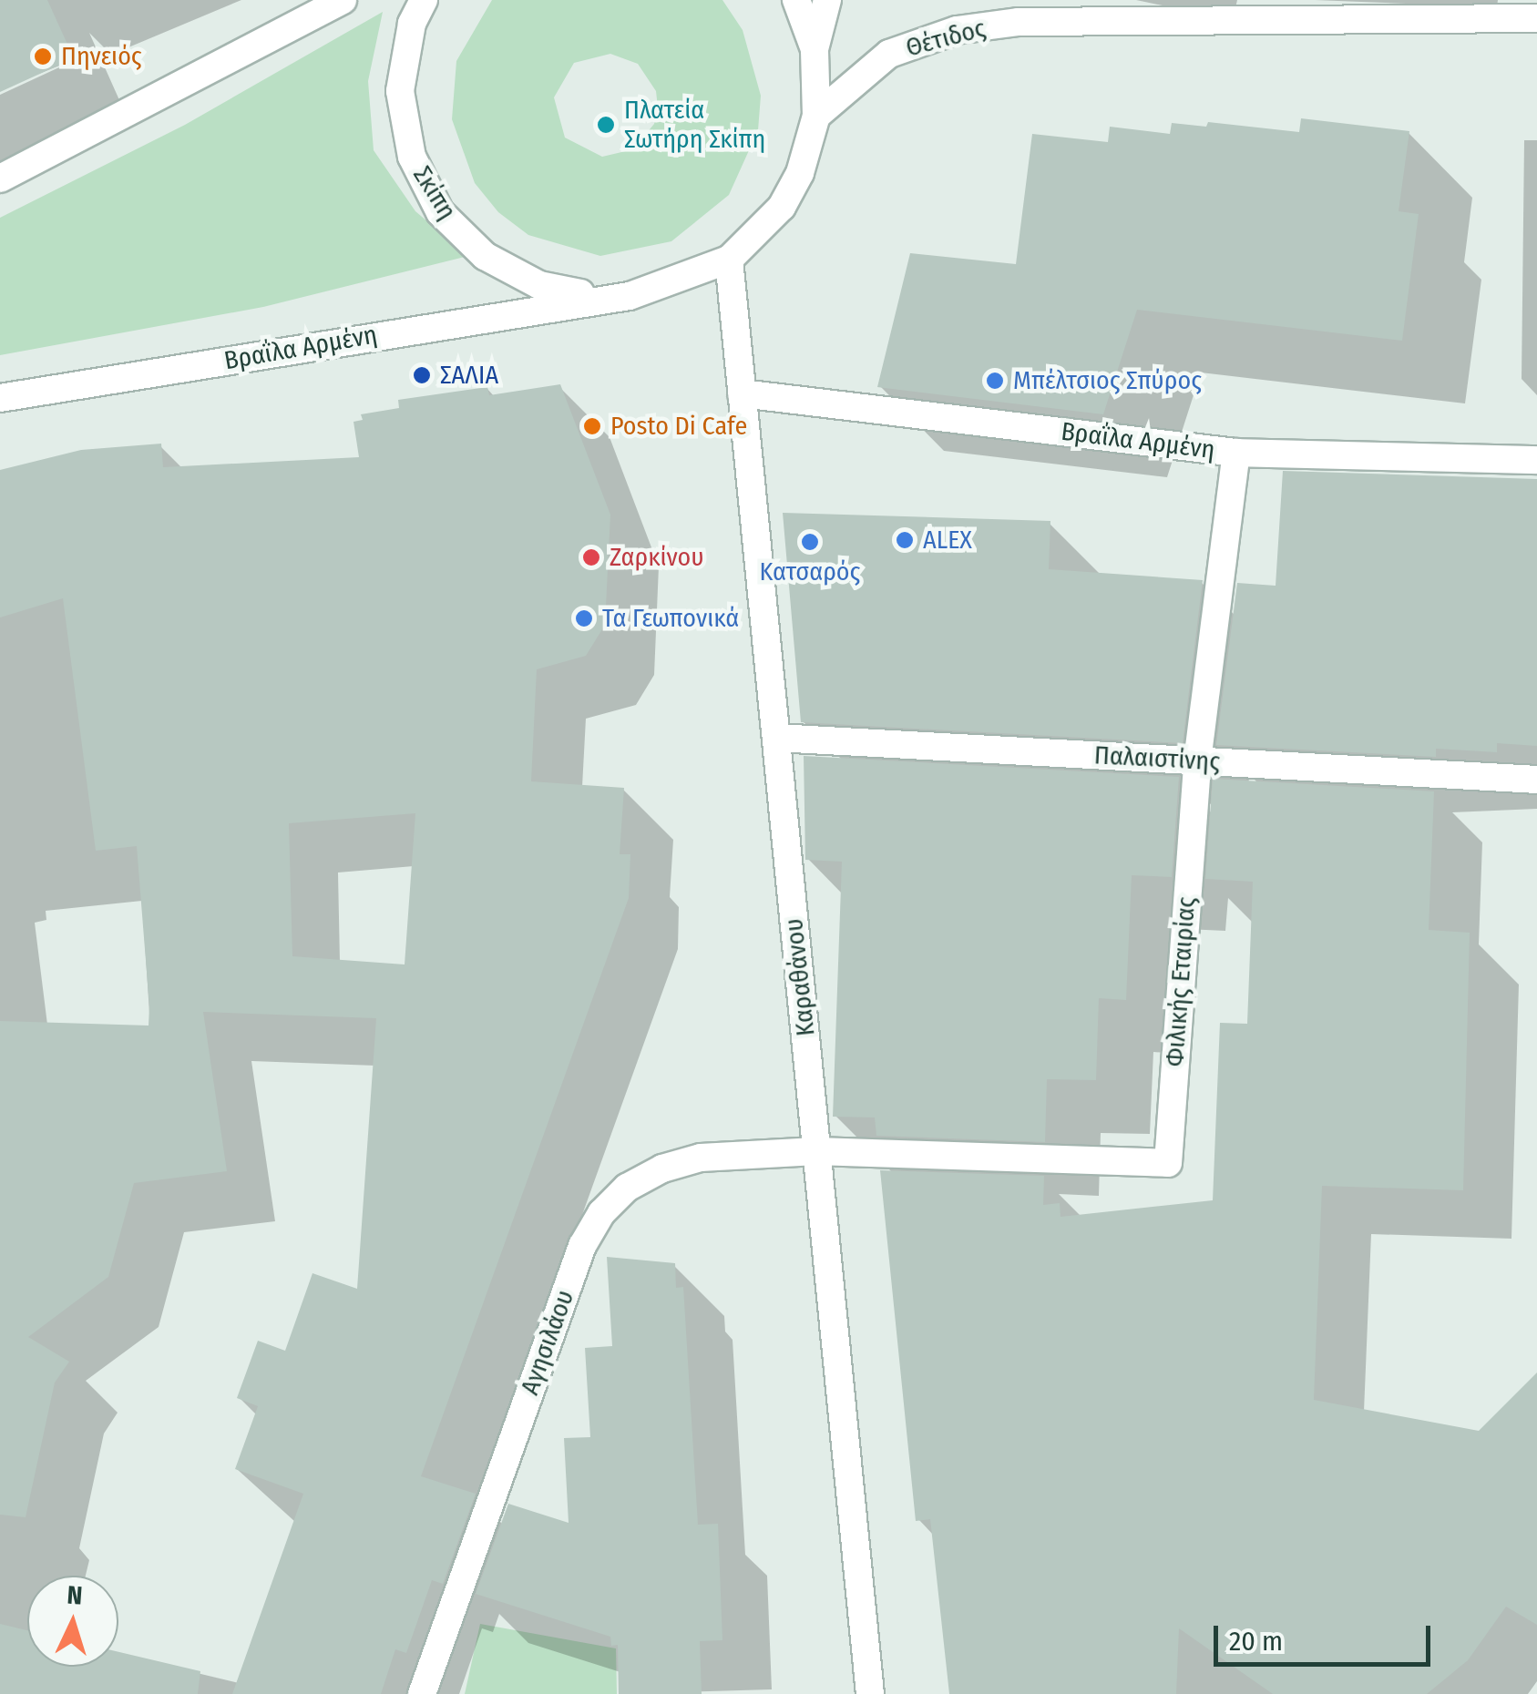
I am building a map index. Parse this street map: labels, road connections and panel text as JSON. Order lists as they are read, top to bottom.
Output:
{
  "streets": {
    "street": [
      "Θέτιδος",
      "Σκίπη",
      "Βραΐλα Αρμένη",
      "Παλαιστίνης",
      "Καραθάνου",
      "Φιλικής Εταιρίας",
      "Αγησιλάου"
    ]
  },
  "crossings": [
    ["Σκίπη", "Βραΐλα Αρμένη"],
    ["Βραΐλα Αρμένη", "Καραθάνου"],
    ["Βραΐλα Αρμένη", "Φιλικής Εταιρίας"],
    ["Παλαιστίνης", "Καραθάνου"],
    ["Παλαιστίνης", "Φιλικής Εταιρίας"],
    ["Καραθάνου", "Φιλικής Εταιρίας"],
    ["Καραθάνου", "Αγησιλάου"],
    ["Φιλικής Εταιρίας", "Αγησιλάου"]
  ],
  "places": [
    "Πηνειός",
    "Πλατεία Σωτήρη Σκίπη",
    "ΣΑΛΙΑ",
    "Μπέλτσιος Σπύρος",
    "Posto Di Cafe",
    "ALEX",
    "Κατσαρός",
    "Ζαρκίνου",
    "Τα Γεωπονικά"
  ],
  "scale_bar": "20 m",
  "north": "top"
}
